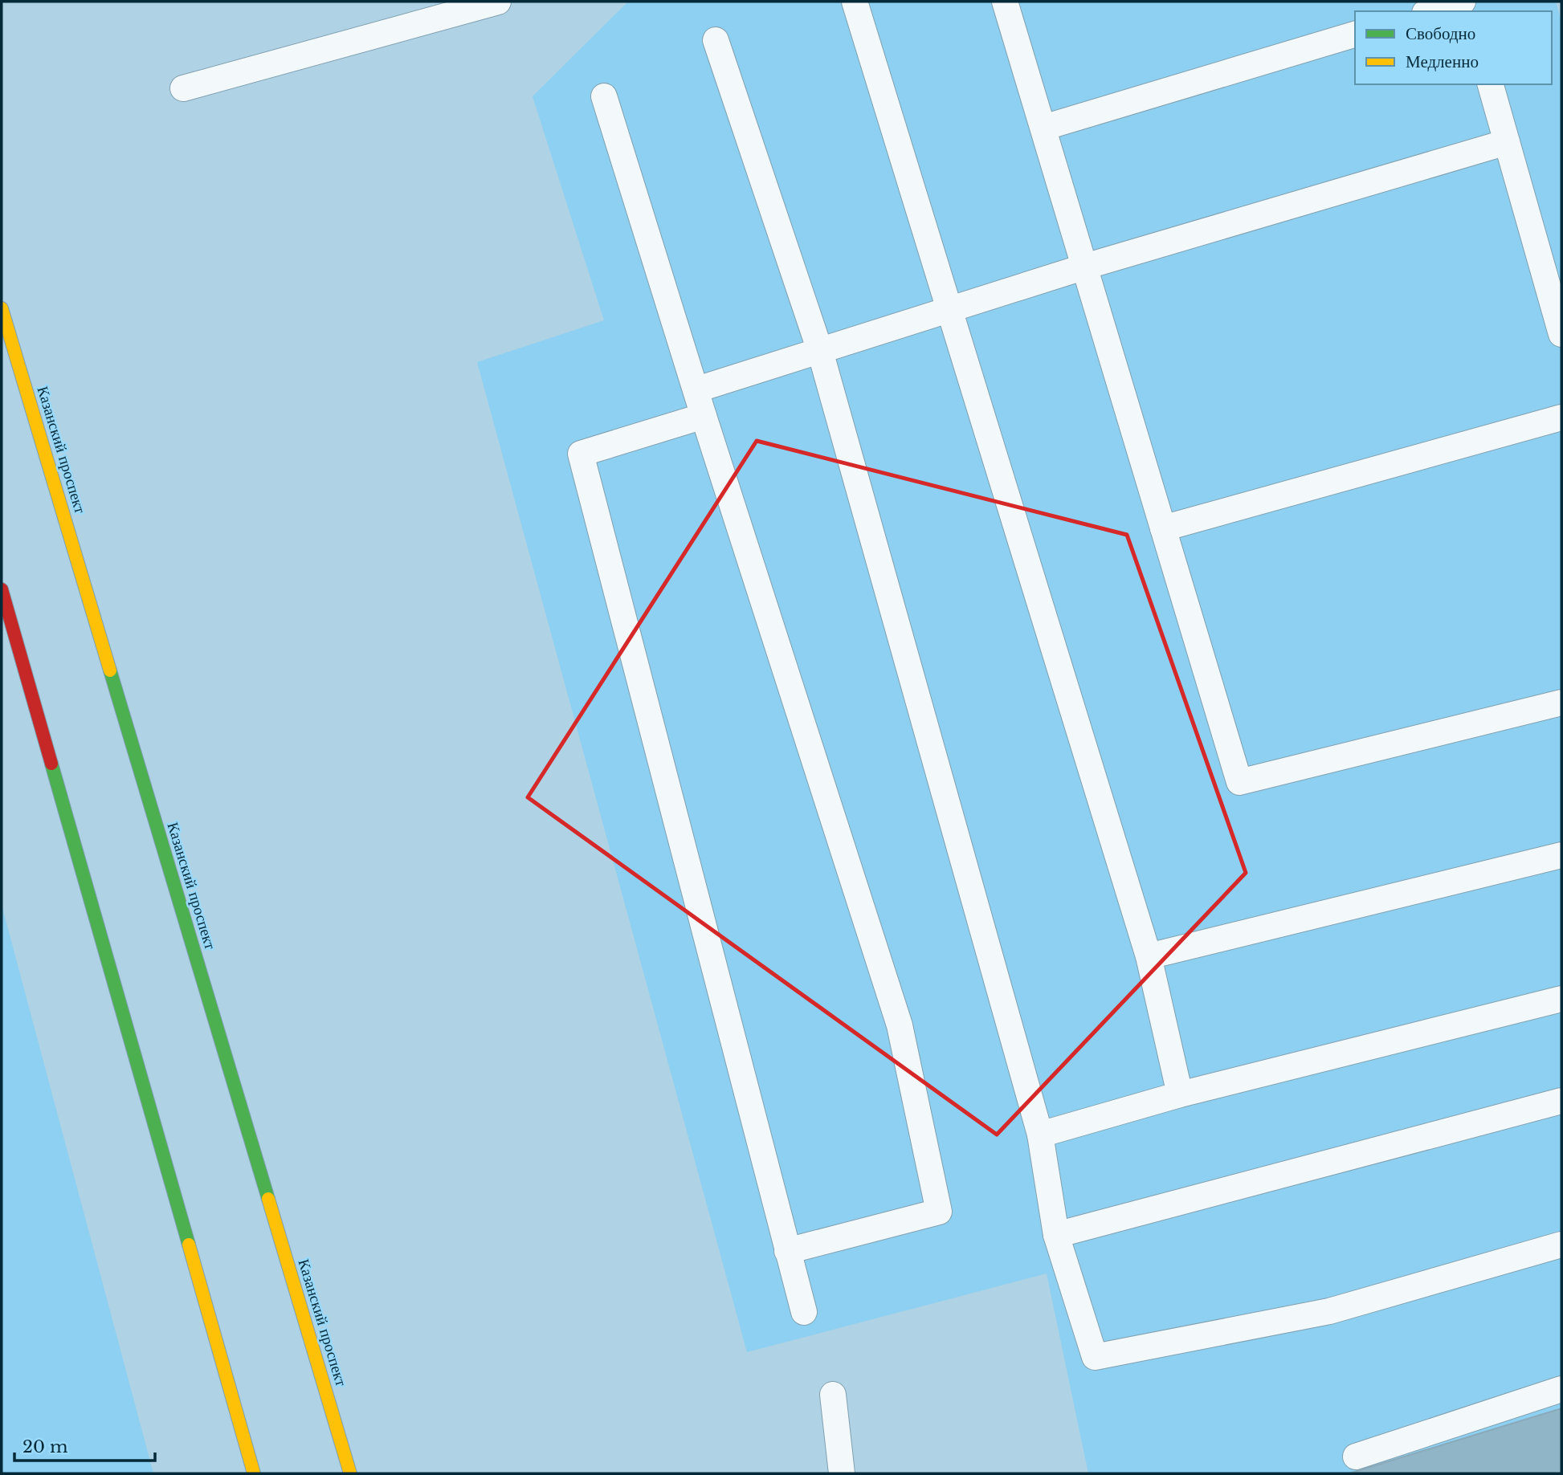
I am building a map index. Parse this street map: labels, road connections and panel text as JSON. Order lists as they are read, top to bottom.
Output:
{
  "streets": {
    "main road": ["Казанский проспект"]
  },
  "legend": ["Свободно", "Медленно"],
  "scale_bar": "20 m"
}
